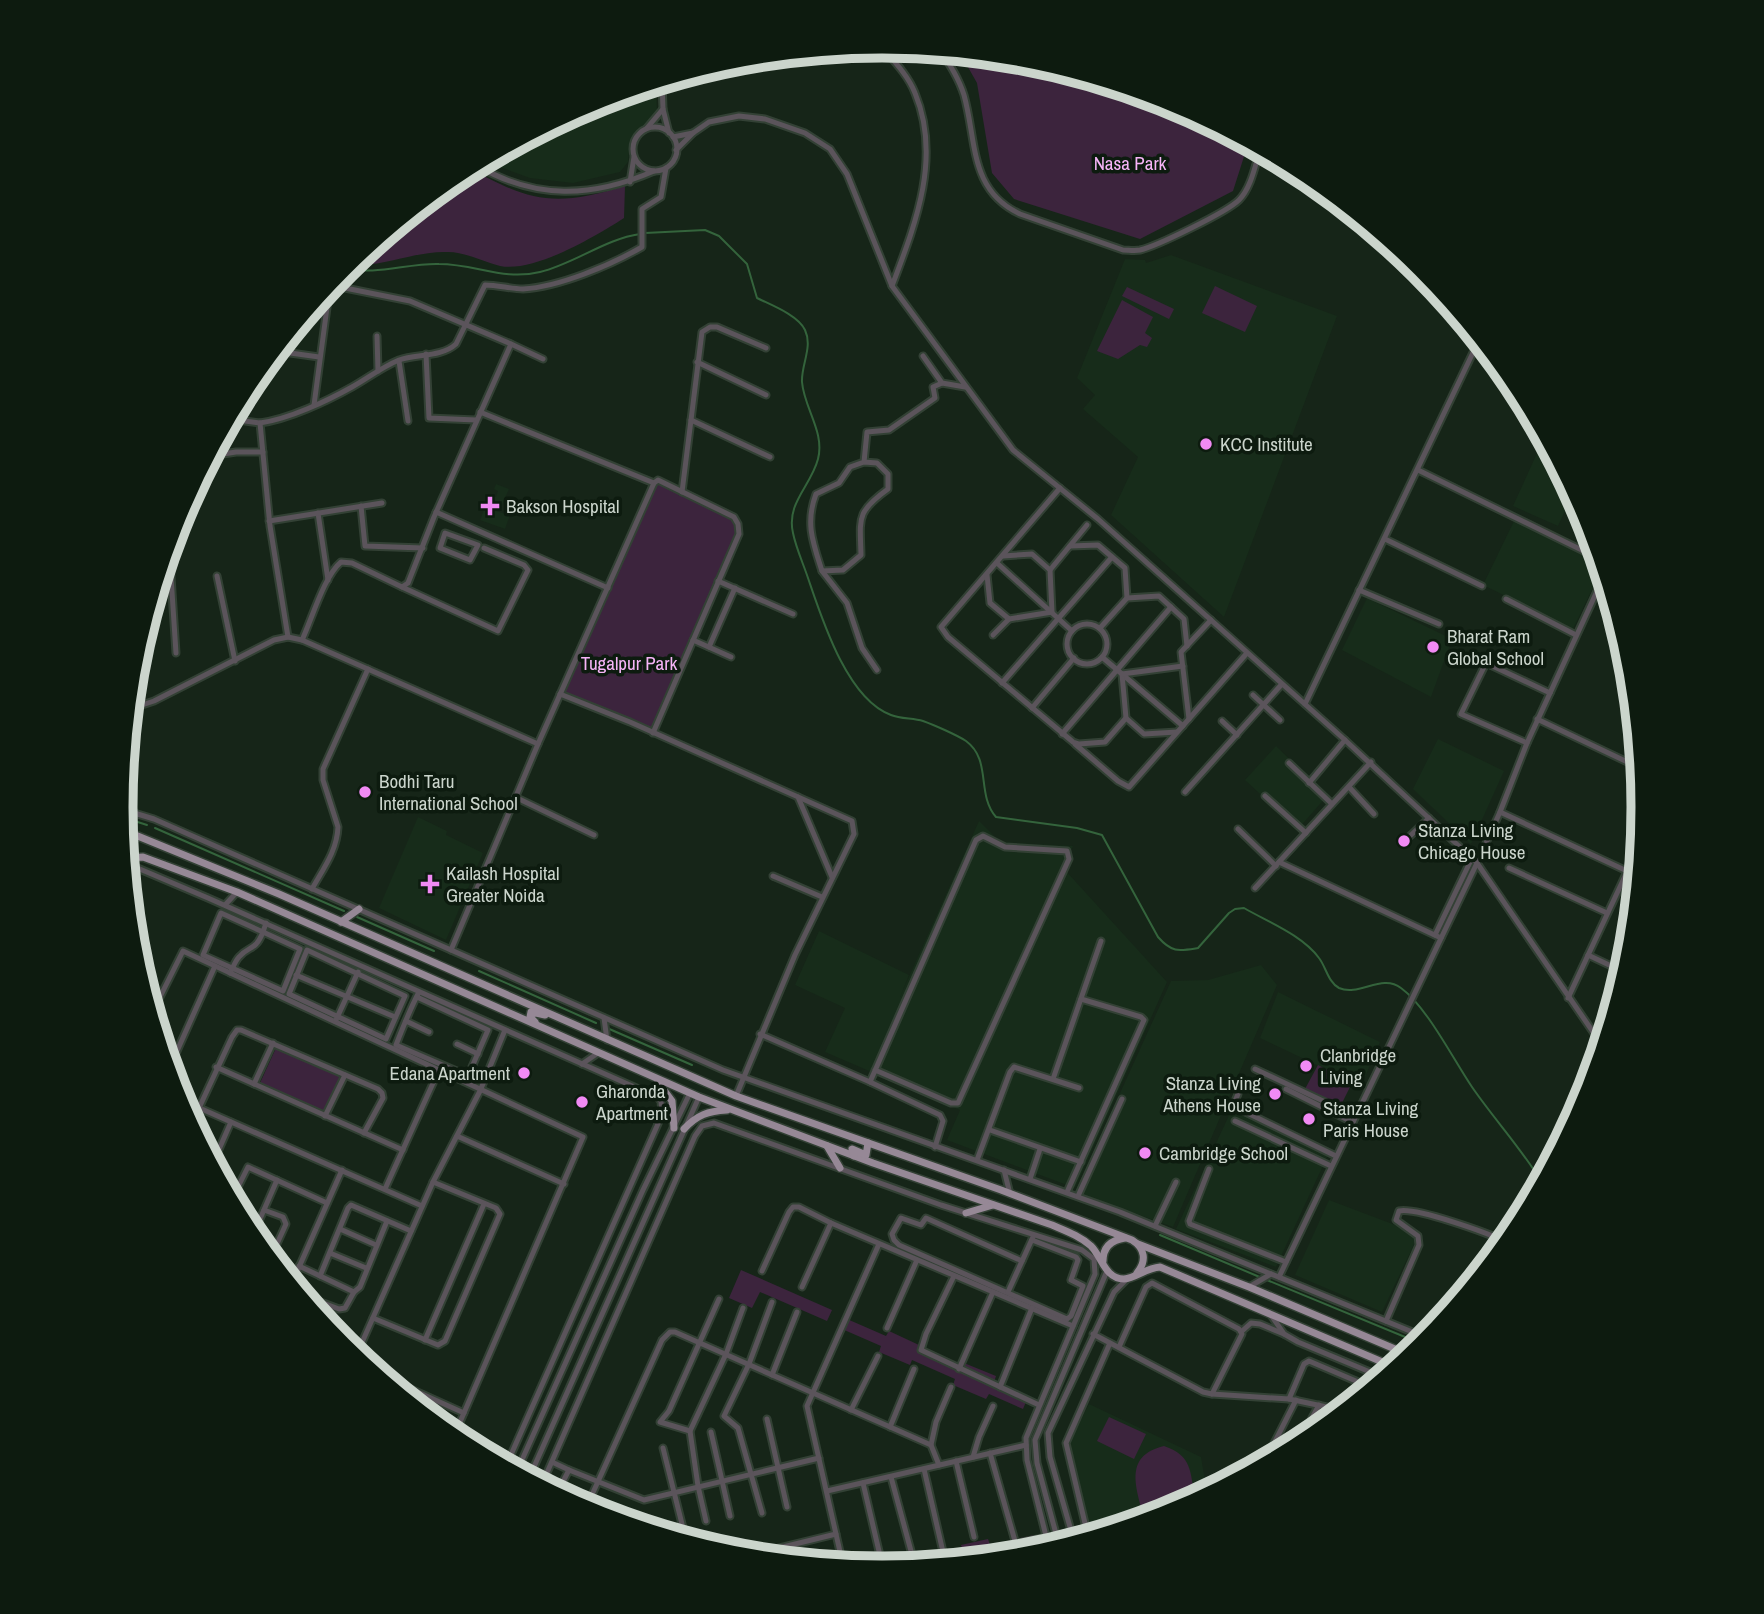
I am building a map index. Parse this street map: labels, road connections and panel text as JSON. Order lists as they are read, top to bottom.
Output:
{
  "parks": ["Nasa Park", "Tugalpur Park"],
  "places": {
    "other": [
      "KCC Institute",
      "Bharat Ram Global School",
      "Bodhi Taru International School",
      "Stanza Living Chicago House",
      "Clanbridge Living",
      "Edana Apartment",
      "Stanza Living Athens House",
      "Gharonda Apartment",
      "Stanza Living Paris House",
      "Cambridge School"
    ],
    "health": ["Bakson Hospital", "Kailash Hospital Greater Noida"]
  }
}
